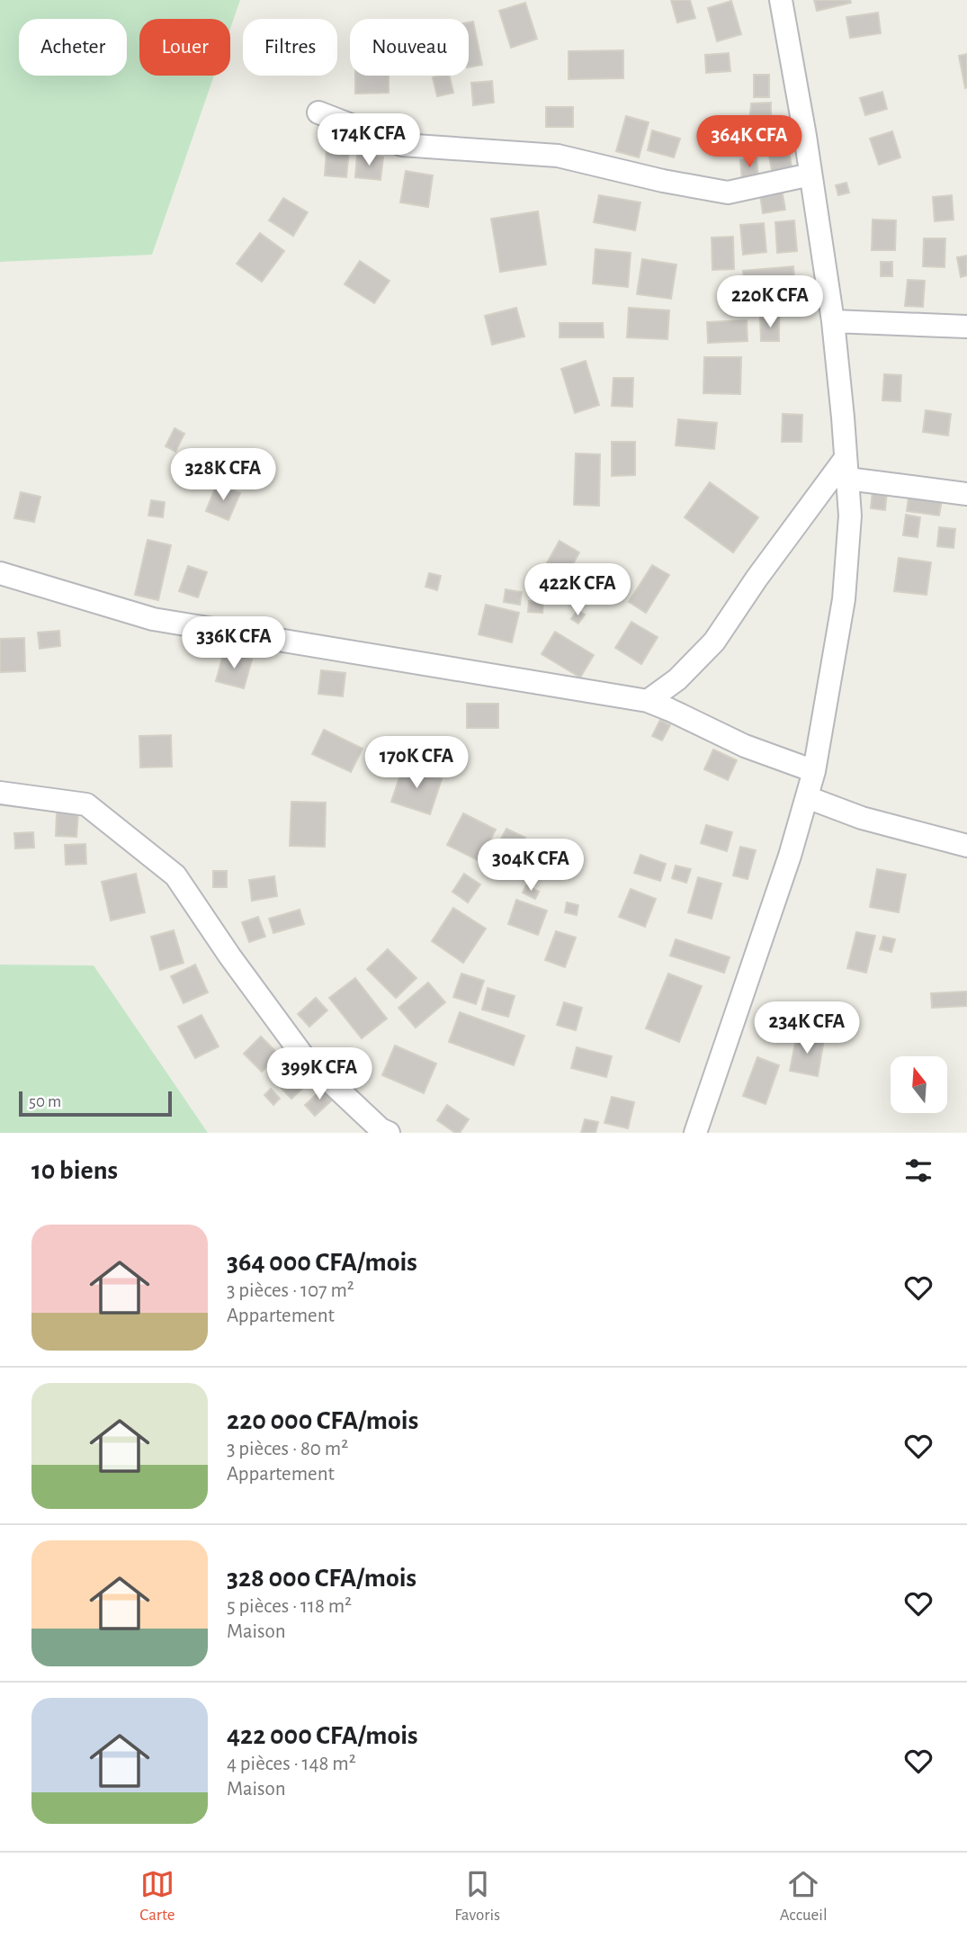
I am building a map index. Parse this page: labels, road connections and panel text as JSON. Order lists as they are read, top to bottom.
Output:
{
  "scale_bar": "50 m",
  "north": "top",
  "page": {
    "chip": [
      "Acheter",
      "Louer",
      "Filtres",
      "Nouveau"
    ],
    "price": [
      "174K CFA",
      "364K CFA",
      "220K CFA",
      "328K CFA",
      "422K CFA",
      "336K CFA",
      "170K CFA",
      "304K CFA",
      "234K CFA",
      "399K CFA"
    ],
    "scale": "50 m",
    "heading": "10 biens",
    "list": [
      {
        "name": "364 000 CFA/mois",
        "note": "3 pièces · 107 m² · Appartement"
      },
      {
        "name": "220 000 CFA/mois",
        "note": "3 pièces · 80 m² · Appartement"
      },
      {
        "name": "328 000 CFA/mois",
        "note": "5 pièces · 118 m² · Maison"
      },
      {
        "name": "422 000 CFA/mois",
        "note": "4 pièces · 148 m² · Maison"
      }
    ],
    "tabs": ["Carte", "Favoris", "Accueil"]
  }
}
